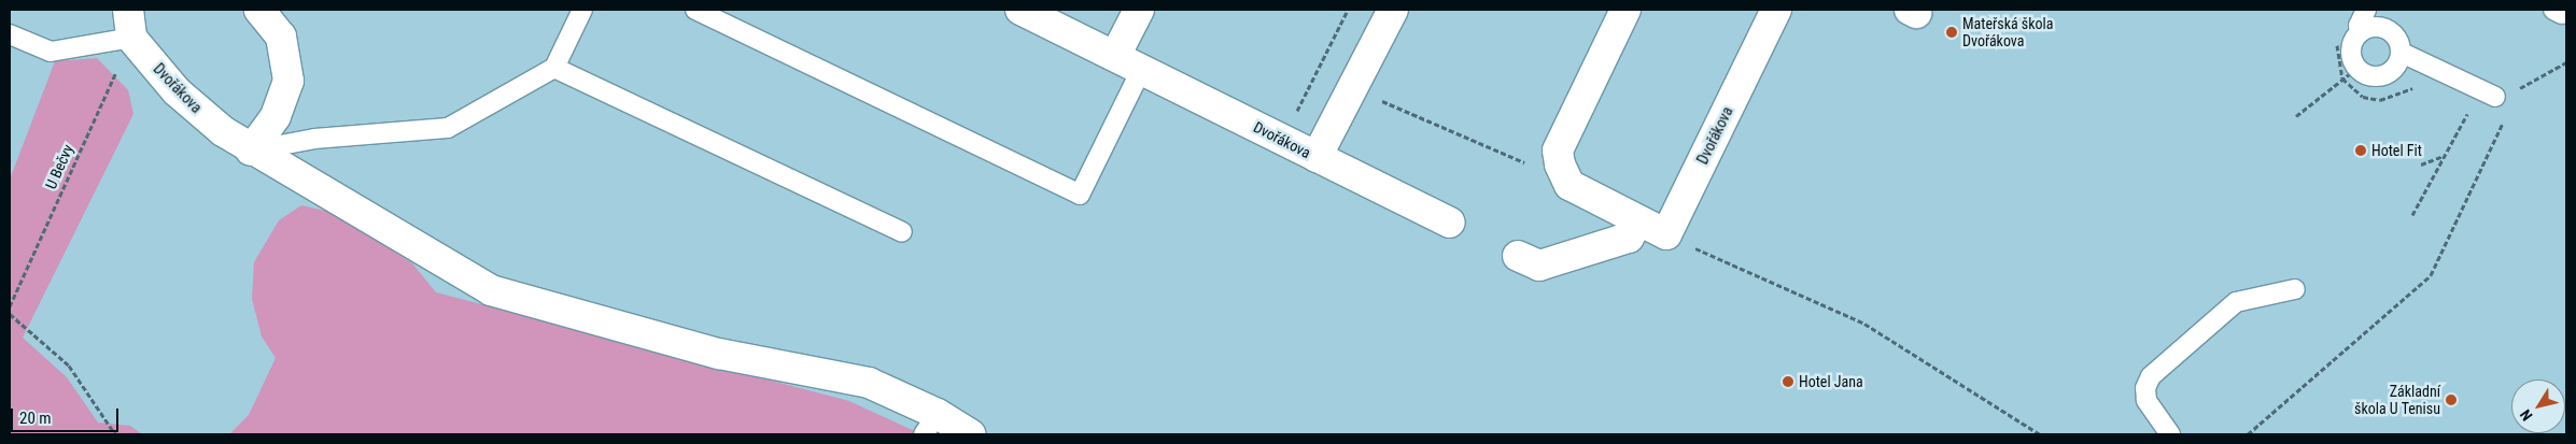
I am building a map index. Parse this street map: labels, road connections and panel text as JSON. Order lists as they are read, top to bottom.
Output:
{
  "streets": {
    "street": ["Dvořákova"],
    "path": ["U Bečvy"]
  },
  "crossings": [
    ["Dvořákova", "U Bečvy"]
  ],
  "places": [
    "Mateřská škola Dvořákova",
    "Hotel Fit",
    "Hotel Jana",
    "Základní škola U Tenisu"
  ],
  "scale_bar": "20 m",
  "north": "bottom left"
}
